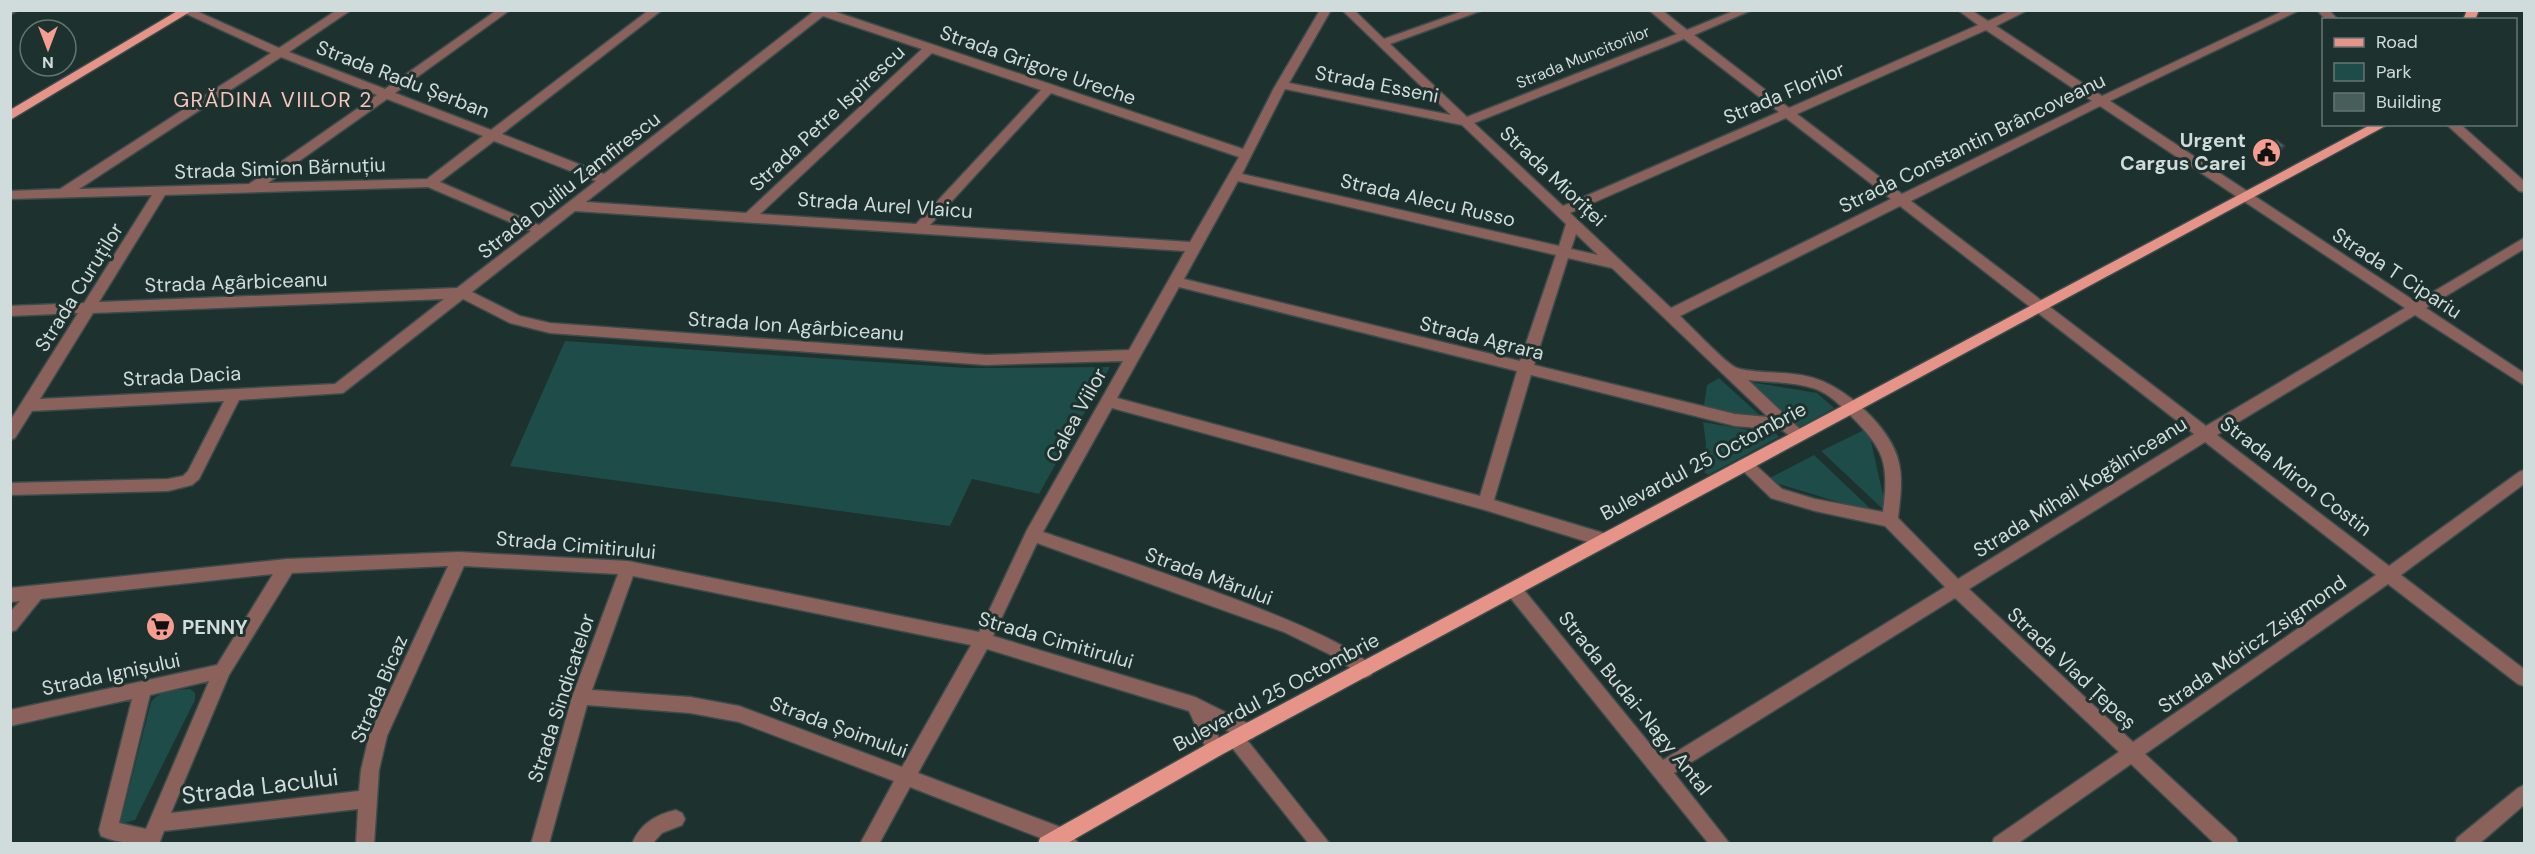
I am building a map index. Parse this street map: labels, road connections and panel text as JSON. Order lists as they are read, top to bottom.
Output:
{
  "streets": {
    "main road": ["Bulevardul 25 Octombrie"],
    "street": [
      "Strada Muncitorilor",
      "Strada Grigore Ureche",
      "Strada Radu Șerban",
      "Strada Esseni",
      "Strada Florilor",
      "Strada Petre Ispirescu",
      "Strada Constantin Brâncoveanu",
      "Strada Simion Bărnuțiu",
      "Strada Mioriței",
      "Strada Duiliu Zamfirescu",
      "Strada Alecu Russo",
      "Strada Aurel Vlaicu",
      "Strada T Cipariu",
      "Strada Agârbiceanu",
      "Strada Curuților",
      "Strada Ion Agârbiceanu",
      "Strada Agrara",
      "Strada Dacia",
      "Calea Viilor",
      "Strada Miron Costin",
      "Strada Mihail Kogălniceanu",
      "Strada Cimitirului",
      "Strada Mărului",
      "Strada Móricz Zsigmond",
      "Strada Vlad Țepeș",
      "Strada Ignișului",
      "Strada Bicaz",
      "Strada Sindicatelor",
      "Strada Budai-Nagy Antal",
      "Strada Șoimului",
      "Strada Lacului"
    ]
  },
  "crossings": [
    ["Strada Muncitorilor", "Strada Esseni"],
    ["Strada Muncitorilor", "Strada Mioriței"],
    ["Strada Muncitorilor", "Strada Miron Costin"],
    ["Strada Grigore Ureche", "Strada Petre Ispirescu"],
    ["Strada Grigore Ureche", "Strada Duiliu Zamfirescu"],
    ["Strada Grigore Ureche", "Calea Viilor"],
    ["Strada Radu Șerban", "Strada Duiliu Zamfirescu"],
    ["Strada Esseni", "Strada Mioriței"],
    ["Strada Esseni", "Calea Viilor"],
    ["Strada Florilor", "Strada Mioriței"],
    ["Strada Florilor", "Strada T Cipariu"],
    ["Strada Florilor", "Strada Miron Costin"],
    ["Strada Petre Ispirescu", "Strada Aurel Vlaicu"],
    ["Strada Constantin Brâncoveanu", "Strada Mioriței"],
    ["Strada Constantin Brâncoveanu", "Strada T Cipariu"],
    ["Strada Constantin Brâncoveanu", "Strada Miron Costin"],
    ["Strada Simion Bărnuțiu", "Strada Duiliu Zamfirescu"],
    ["Strada Simion Bărnuțiu", "Strada Curuților"],
    ["Strada Mioriței", "Strada Alecu Russo"],
    ["Strada Mioriței", "Strada Agrara"],
    ["Strada Mioriței", "Bulevardul 25 Octombrie"],
    ["Strada Duiliu Zamfirescu", "Strada Aurel Vlaicu"],
    ["Strada Duiliu Zamfirescu", "Strada Agârbiceanu"],
    ["Strada Duiliu Zamfirescu", "Strada Ion Agârbiceanu"],
    ["Strada Duiliu Zamfirescu", "Strada Dacia"],
    ["Strada Alecu Russo", "Calea Viilor"],
    ["Strada Aurel Vlaicu", "Calea Viilor"],
    ["Strada T Cipariu", "Bulevardul 25 Octombrie"],
    ["Strada T Cipariu", "Strada Mihail Kogălniceanu"],
    ["Strada Agârbiceanu", "Strada Curuților"],
    ["Strada Agârbiceanu", "Strada Ion Agârbiceanu"],
    ["Strada Curuților", "Strada Dacia"],
    ["Strada Ion Agârbiceanu", "Calea Viilor"],
    ["Strada Agrara", "Calea Viilor"],
    ["Calea Viilor", "Strada Cimitirului"],
    ["Calea Viilor", "Strada Mărului"],
    ["Calea Viilor", "Strada Șoimului"],
    ["Bulevardul 25 Octombrie", "Strada Miron Costin"],
    ["Bulevardul 25 Octombrie", "Strada Cimitirului"],
    ["Bulevardul 25 Octombrie", "Strada Mărului"],
    ["Bulevardul 25 Octombrie", "Strada Budai-Nagy Antal"],
    ["Bulevardul 25 Octombrie", "Strada Șoimului"],
    ["Strada Miron Costin", "Strada Mihail Kogălniceanu"],
    ["Strada Miron Costin", "Strada Móricz Zsigmond"],
    ["Strada Mihail Kogălniceanu", "Strada Vlad Țepeș"],
    ["Strada Mihail Kogălniceanu", "Strada Budai-Nagy Antal"],
    ["Strada Cimitirului", "Strada Bicaz"],
    ["Strada Cimitirului", "Strada Sindicatelor"],
    ["Strada Móricz Zsigmond", "Strada Vlad Țepeș"],
    ["Strada Ignișului", "Strada Lacului"],
    ["Strada Bicaz", "Strada Lacului"],
    ["Strada Sindicatelor", "Strada Șoimului"]
  ],
  "districts": ["GRĂDINA VIILOR 2"],
  "places": {
    "public building": ["Urgent Cargus Carei"],
    "supermarket": ["PENNY"]
  },
  "legend": ["Road", "Park", "Building"],
  "north": "bottom"
}
